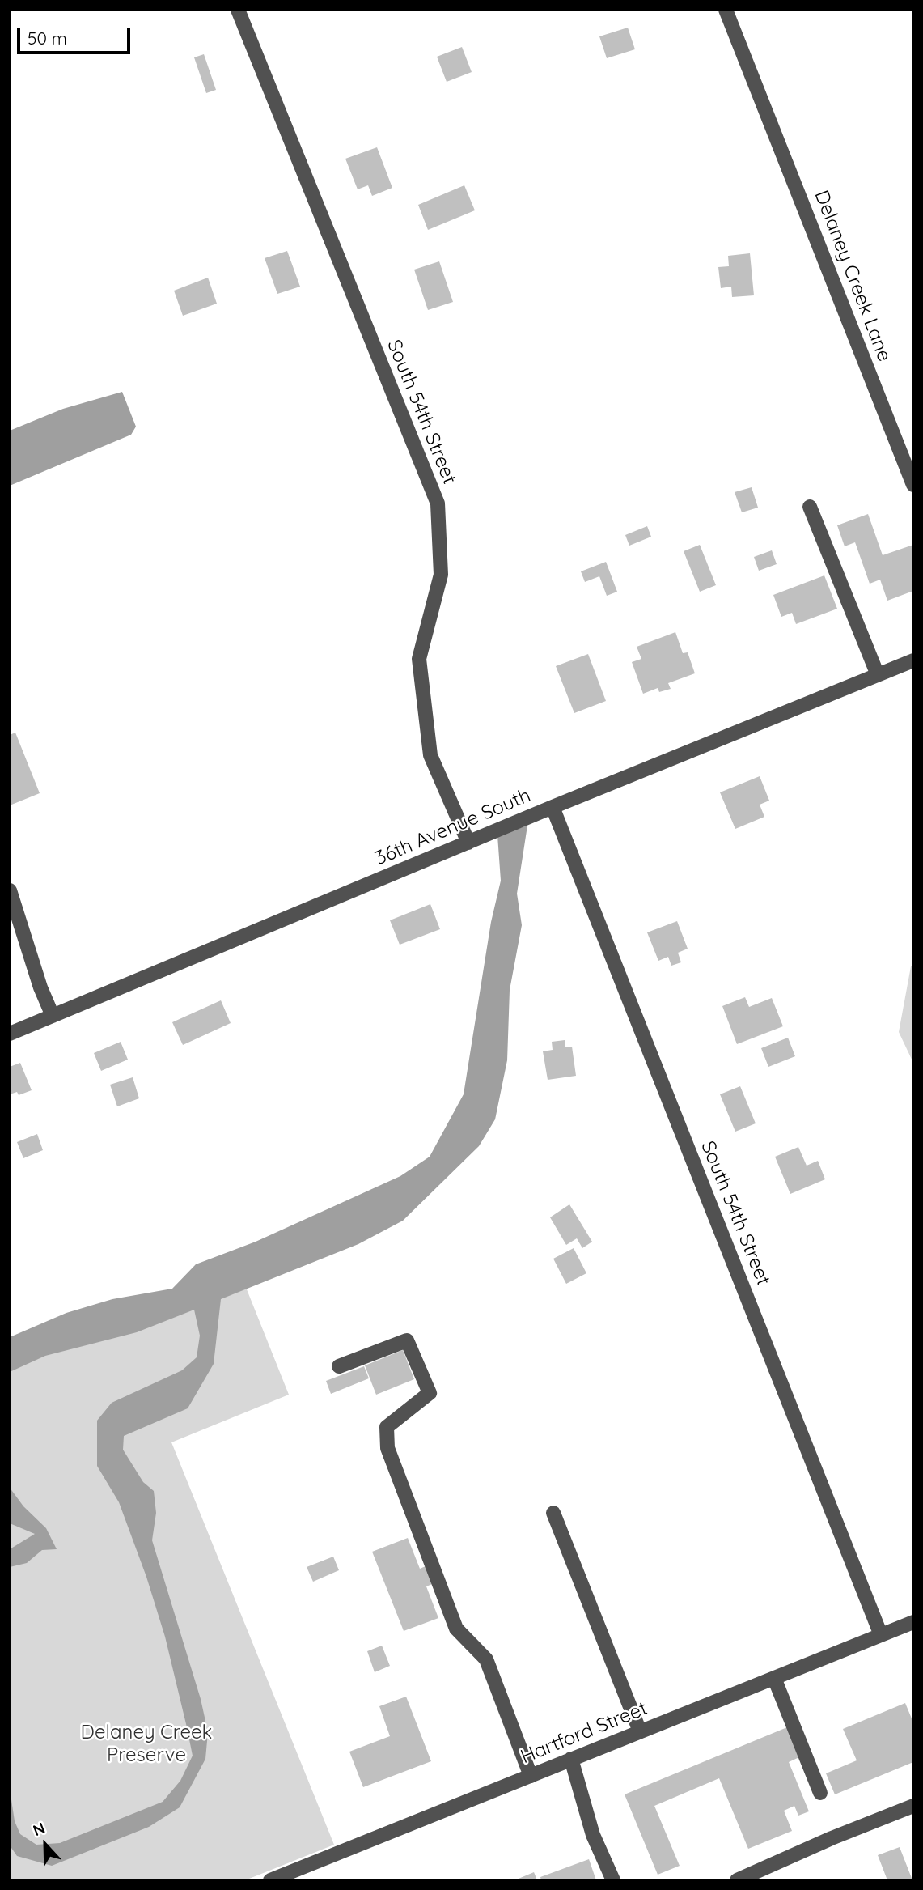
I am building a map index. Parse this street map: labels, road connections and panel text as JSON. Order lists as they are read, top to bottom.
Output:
{
  "streets": {
    "street": [
      "Delaney Creek Lane",
      "South 54th Street",
      "36th Avenue South",
      "Hartford Street"
    ]
  },
  "crossings": [
    ["South 54th Street", "36th Avenue South"],
    ["South 54th Street", "Hartford Street"]
  ],
  "parks": ["Delaney Creek Preserve"],
  "scale_bar": "50 m",
  "north": "top"
}
